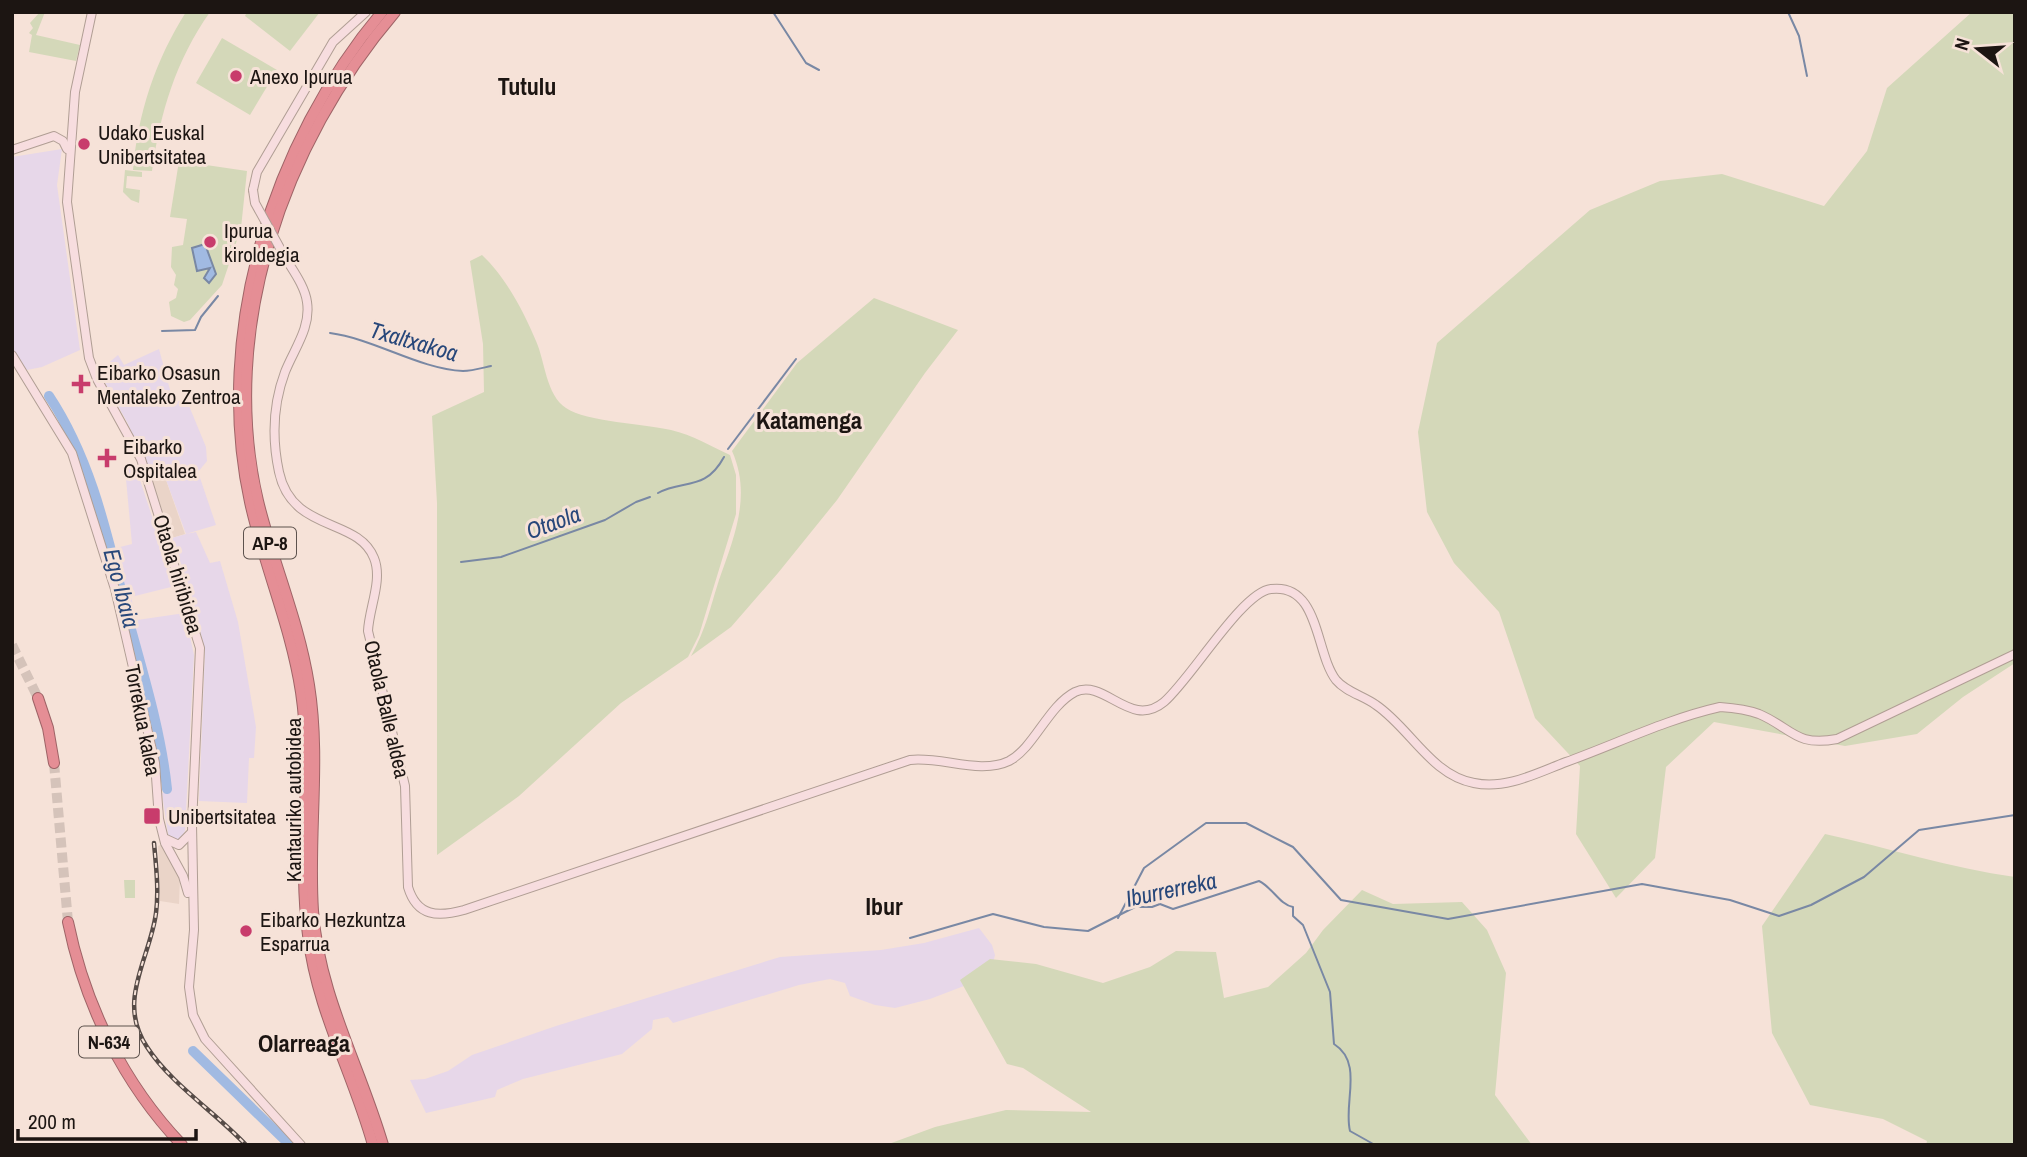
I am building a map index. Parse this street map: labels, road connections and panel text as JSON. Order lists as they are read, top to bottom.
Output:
{
  "streets": {
    "highway": ["AP-8", "Kantauriko autobidea", "N-634"],
    "main road": ["Otaola hiribidea", "Otaola Balle aldea", "Torrekua kalea"]
  },
  "crossings": [
    ["AP-8", "Kantauriko autobidea"],
    ["Otaola hiribidea", "Torrekua kalea"]
  ],
  "districts": [
    "Tutulu",
    "Katamenga",
    "Ibur",
    "Olarreaga"
  ],
  "water": [
    "Txaltxakoa",
    "Otaola",
    "Ego Ibaia",
    "Iburrerreka"
  ],
  "places": {
    "other": [
      "Anexo Ipurua",
      "Udako Euskal Unibertsitatea",
      "Ipurua kiroldegia",
      "Eibarko Hezkuntza Esparrua"
    ],
    "health": ["Eibarko Osasun Mentaleko Zentroa", "Eibarko Ospitalea"],
    "transit": ["Unibertsitatea"]
  },
  "scale_bar": "200 m",
  "north": "left"
}
